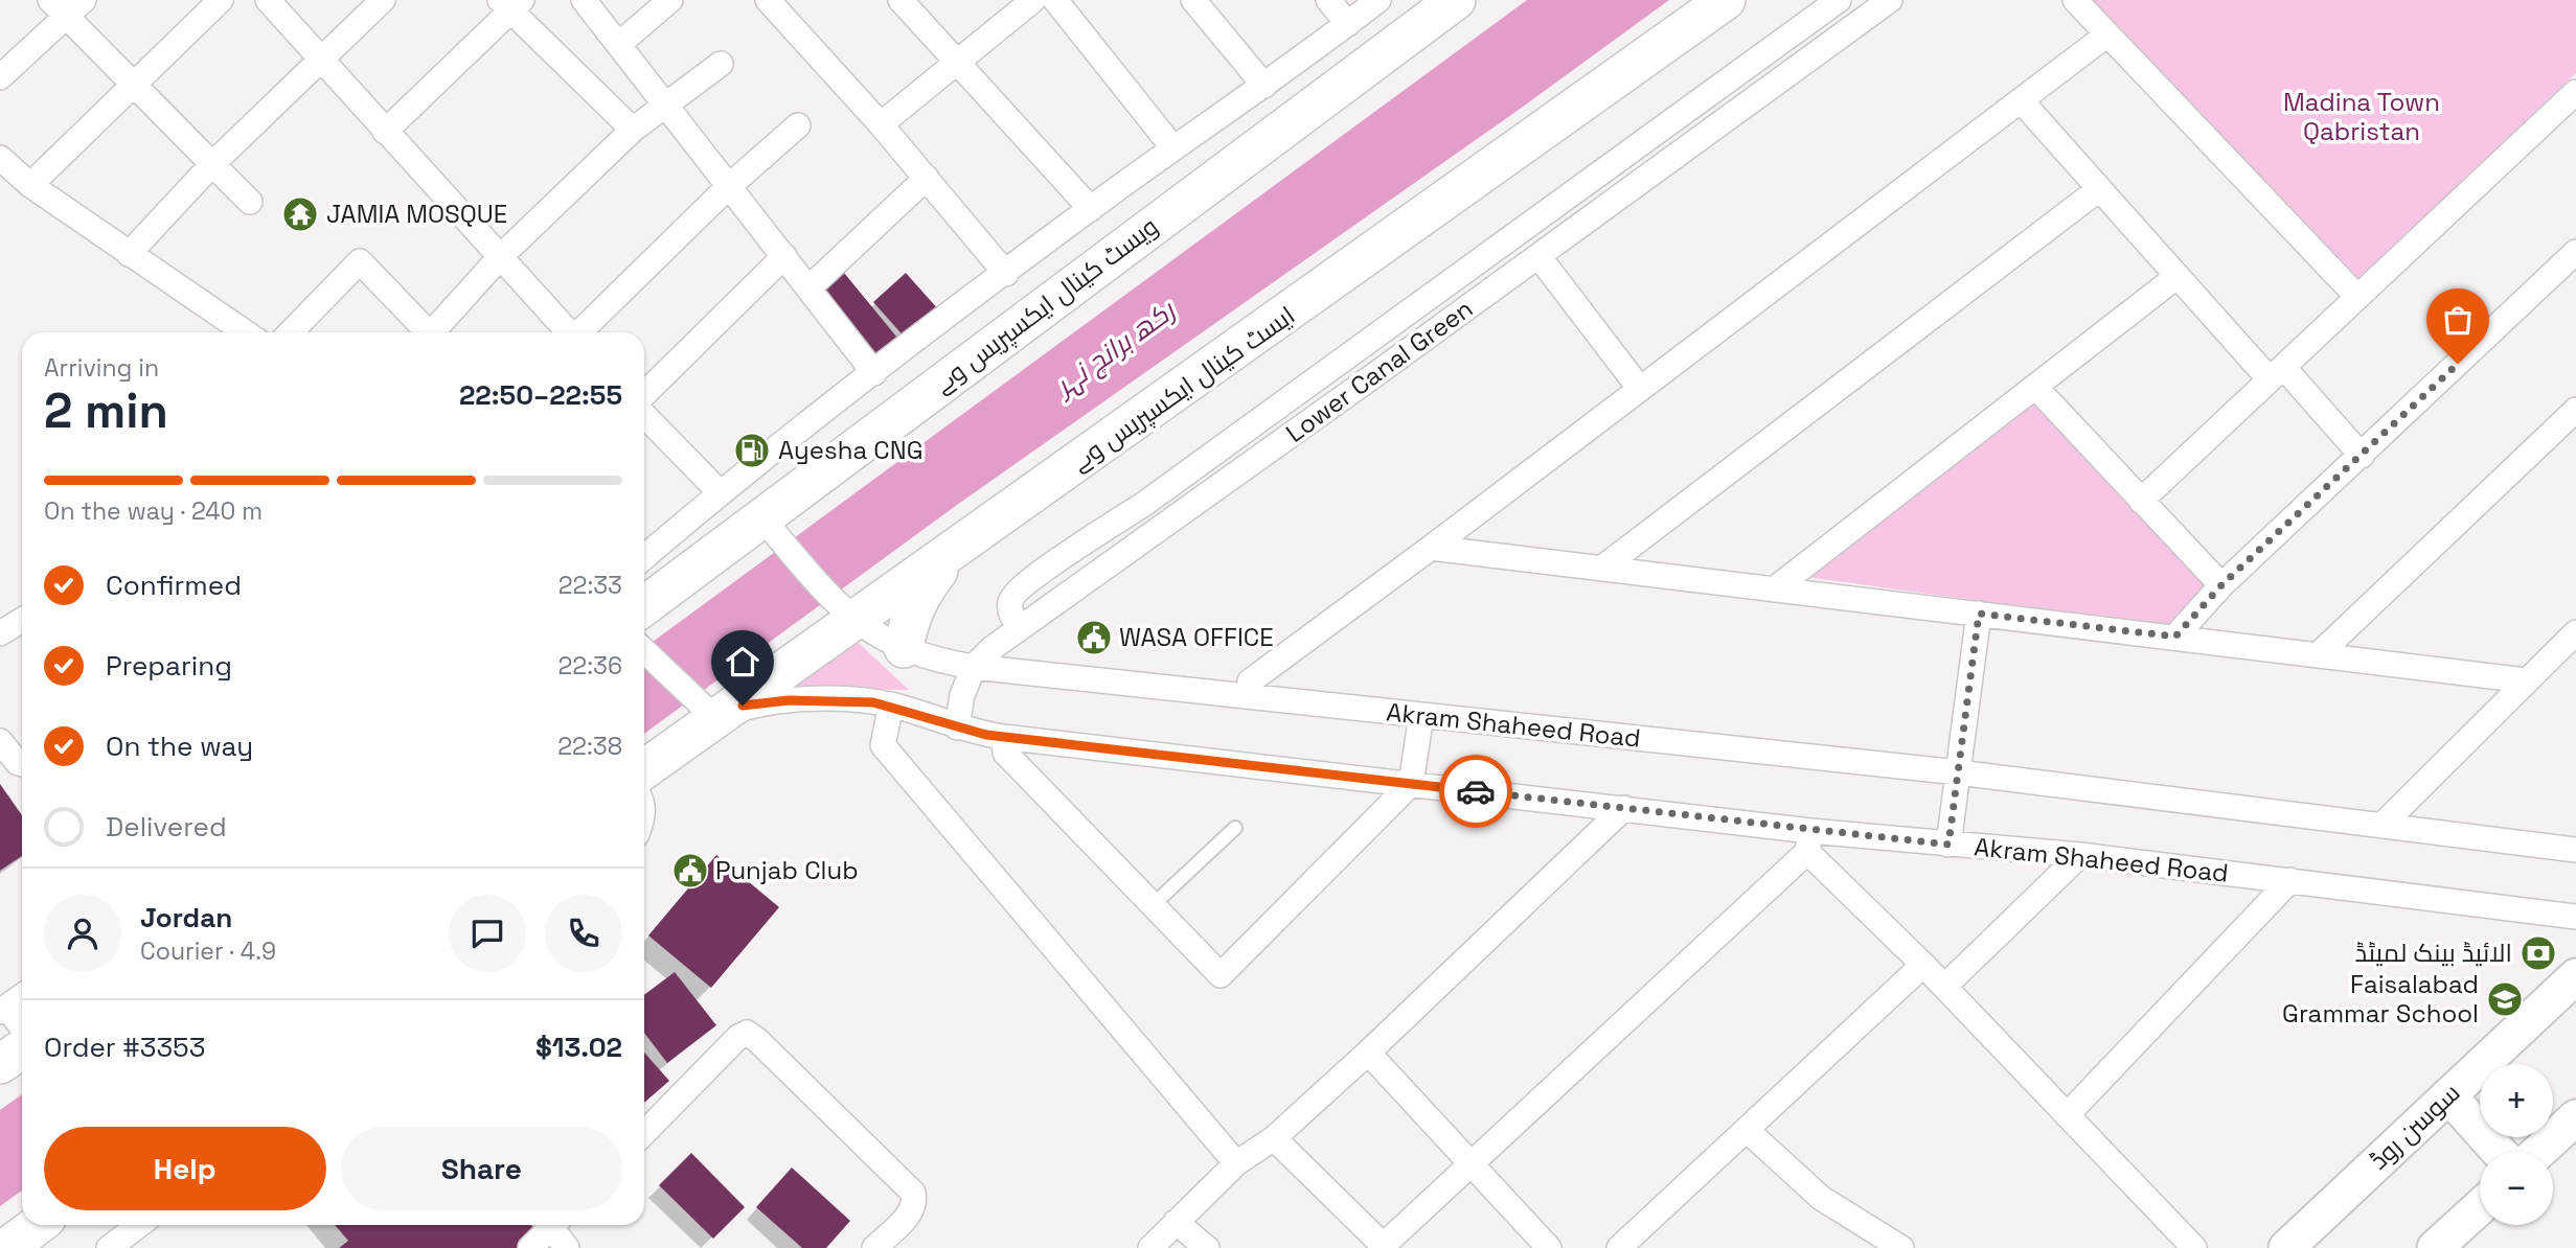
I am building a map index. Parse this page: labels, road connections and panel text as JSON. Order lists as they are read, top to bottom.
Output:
{
  "streets": {
    "main road": ["ویسٹ کینال ایکسپریس وے", "ایسٹ کینال ایکسپریس وے"],
    "street": ["Lower Canal Green", "Akram Shaheed Road", "سوسن روڈ"]
  },
  "crossings": [
    ["Lower Canal Green", "Akram Shaheed Road"],
    ["ایسٹ کینال ایکسپریس وے", "Akram Shaheed Road"]
  ],
  "water": ["رکھ برانچ نہر"],
  "parks": ["Madina Town Qabristan"],
  "places": {
    "temple": ["JAMIA MOSQUE"],
    "fuel station": ["Ayesha CNG"],
    "public building": ["WASA OFFICE", "Punjab Club"],
    "bank": ["الائیڈ بینک لمیٹڈ"],
    "school or university": ["Faisalabad Grammar School"]
  },
  "page": {
    "heading": ["2 min", "Arriving in", "22:50–22:55"],
    "panel": [
      "Jordan",
      "Courier · 4.9",
      "Order #3353",
      "$13.02"
    ],
    "bar": "On the way · 240 m",
    "list": [
      ["Confirmed", "22:33"],
      ["Preparing", "22:36"],
      ["On the way", "22:38"],
      "Delivered"
    ],
    "map_buttons": ["+", "−"],
    "buttons": ["Help", "Share"]
  }
}
